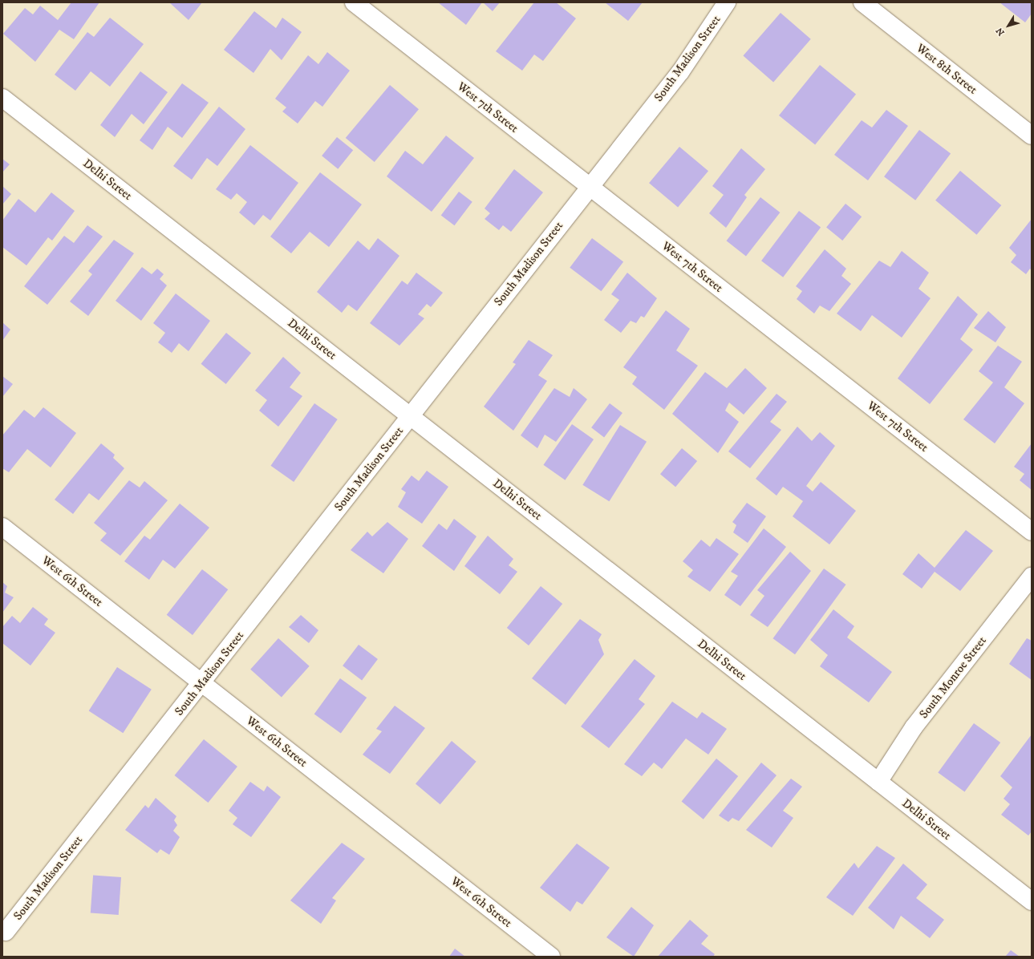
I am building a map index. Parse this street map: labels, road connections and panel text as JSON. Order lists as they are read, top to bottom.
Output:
{
  "streets": {
    "street": [
      "South Madison Street",
      "West 8th Street",
      "West 7th Street",
      "Delhi Street",
      "West 6th Street",
      "South Monroe Street"
    ]
  },
  "crossings": [
    ["South Madison Street", "West 7th Street"],
    ["South Madison Street", "Delhi Street"],
    ["South Madison Street", "West 6th Street"],
    ["Delhi Street", "South Monroe Street"]
  ],
  "north": "bottom left"
}
